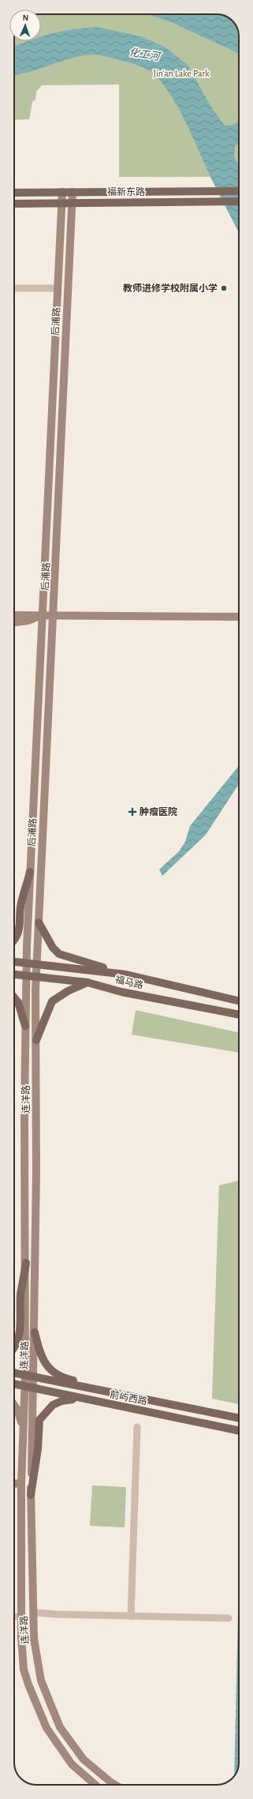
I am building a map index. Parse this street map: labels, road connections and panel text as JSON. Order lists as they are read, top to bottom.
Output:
{
  "streets": {
    "main road": [
      "福新东路",
      "后浦路",
      "福马路",
      "连洋路",
      "前屿西路"
    ]
  },
  "crossings": [
    ["福新东路", "后浦路"],
    ["后浦路", "福马路"],
    ["后浦路", "连洋路"],
    ["福马路", "连洋路"],
    ["连洋路", "前屿西路"]
  ],
  "water": ["化工河"],
  "parks": ["Jin'an Lake Park"],
  "places": {
    "other": ["教师进修学校附属小学"],
    "health": ["肿瘤医院"]
  },
  "north": "top"
}
